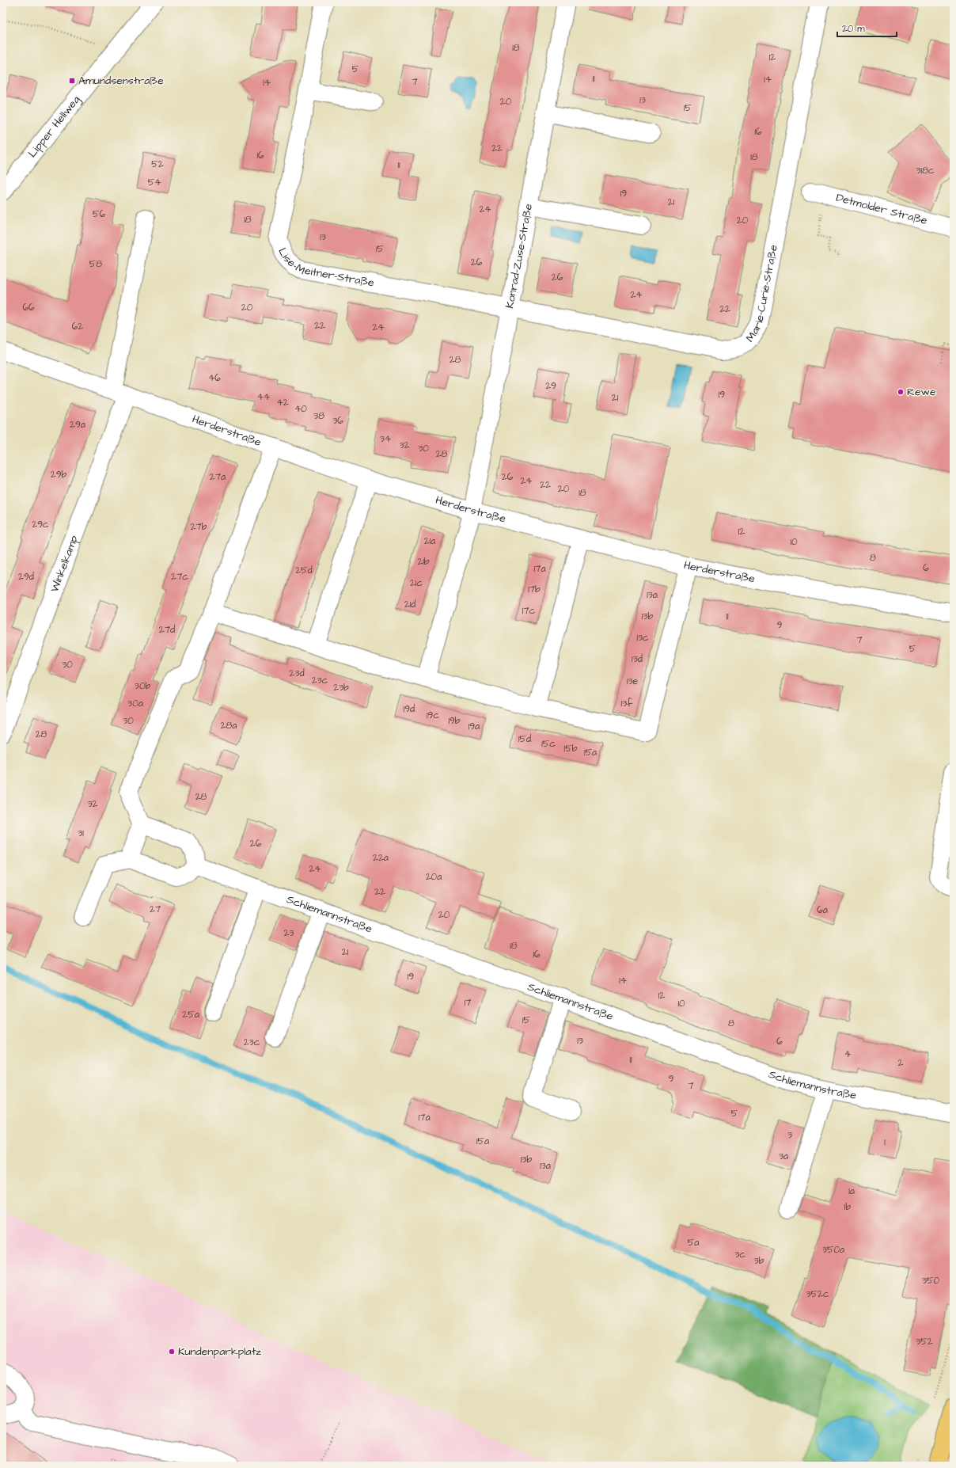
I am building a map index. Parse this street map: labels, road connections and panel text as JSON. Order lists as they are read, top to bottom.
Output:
{
  "streets": {
    "street": [
      "Lipper Hellweg",
      "Detmolder Straße",
      "Konrad-Zuse-Straße",
      "Lise-Meitner-Straße",
      "Marie-Curie-Straße",
      "Herderstraße",
      "Winkelkamp",
      "Schliemannstraße"
    ]
  },
  "crossings": [
    ["Konrad-Zuse-Straße", "Lise-Meitner-Straße"],
    ["Konrad-Zuse-Straße", "Marie-Curie-Straße"],
    ["Konrad-Zuse-Straße", "Herderstraße"],
    ["Lise-Meitner-Straße", "Marie-Curie-Straße"],
    ["Herderstraße", "Winkelkamp"]
  ],
  "places": {
    "transit": ["Amundsenstraße"],
    "other": ["Rewe", "Kundenparkplatz"]
  },
  "house_numbers": [
    "18",
    "12",
    "5",
    "11",
    "14",
    "7",
    "14",
    "13",
    "20",
    "15",
    "16",
    "22",
    "16",
    "18",
    "52",
    "11",
    "318c",
    "54",
    "19",
    "21",
    "24",
    "56",
    "18",
    "20",
    "13",
    "15",
    "26",
    "58",
    "26",
    "24",
    "66",
    "20",
    "22",
    "22",
    "62",
    "24",
    "28",
    "46",
    "29",
    "19",
    "44",
    "21",
    "42",
    "40",
    "38",
    "36",
    "29a",
    "34",
    "32",
    "30",
    "28",
    "29b",
    "27a",
    "26",
    "24",
    "22",
    "20",
    "18",
    "29c",
    "27b",
    "12",
    "21a",
    "10",
    "8",
    "21b",
    "6",
    "17a",
    "25d",
    "29d",
    "27c",
    "21c",
    "17b",
    "13a",
    "21d",
    "17c",
    "13b",
    "11",
    "9",
    "27d",
    "13c",
    "7",
    "5",
    "13d",
    "30",
    "23d",
    "23c",
    "13e",
    "30b",
    "23b",
    "30a",
    "13f",
    "19d",
    "19c",
    "30",
    "19b",
    "28a",
    "19a",
    "28",
    "15d",
    "15c",
    "15b",
    "15a",
    "28",
    "32",
    "31",
    "26",
    "22a",
    "24",
    "20a",
    "22",
    "27",
    "6a",
    "20",
    "23",
    "18",
    "21",
    "16",
    "19",
    "14",
    "12",
    "17",
    "10",
    "25a",
    "15",
    "8",
    "13",
    "6",
    "23c",
    "4",
    "11",
    "2",
    "9",
    "7",
    "5",
    "17a",
    "3",
    "15a",
    "1",
    "3a",
    "13b",
    "13a",
    "1a",
    "1b",
    "5a",
    "350a",
    "3c",
    "3b",
    "350",
    "352c",
    "352"
  ],
  "scale_bar": "20 m"
}
